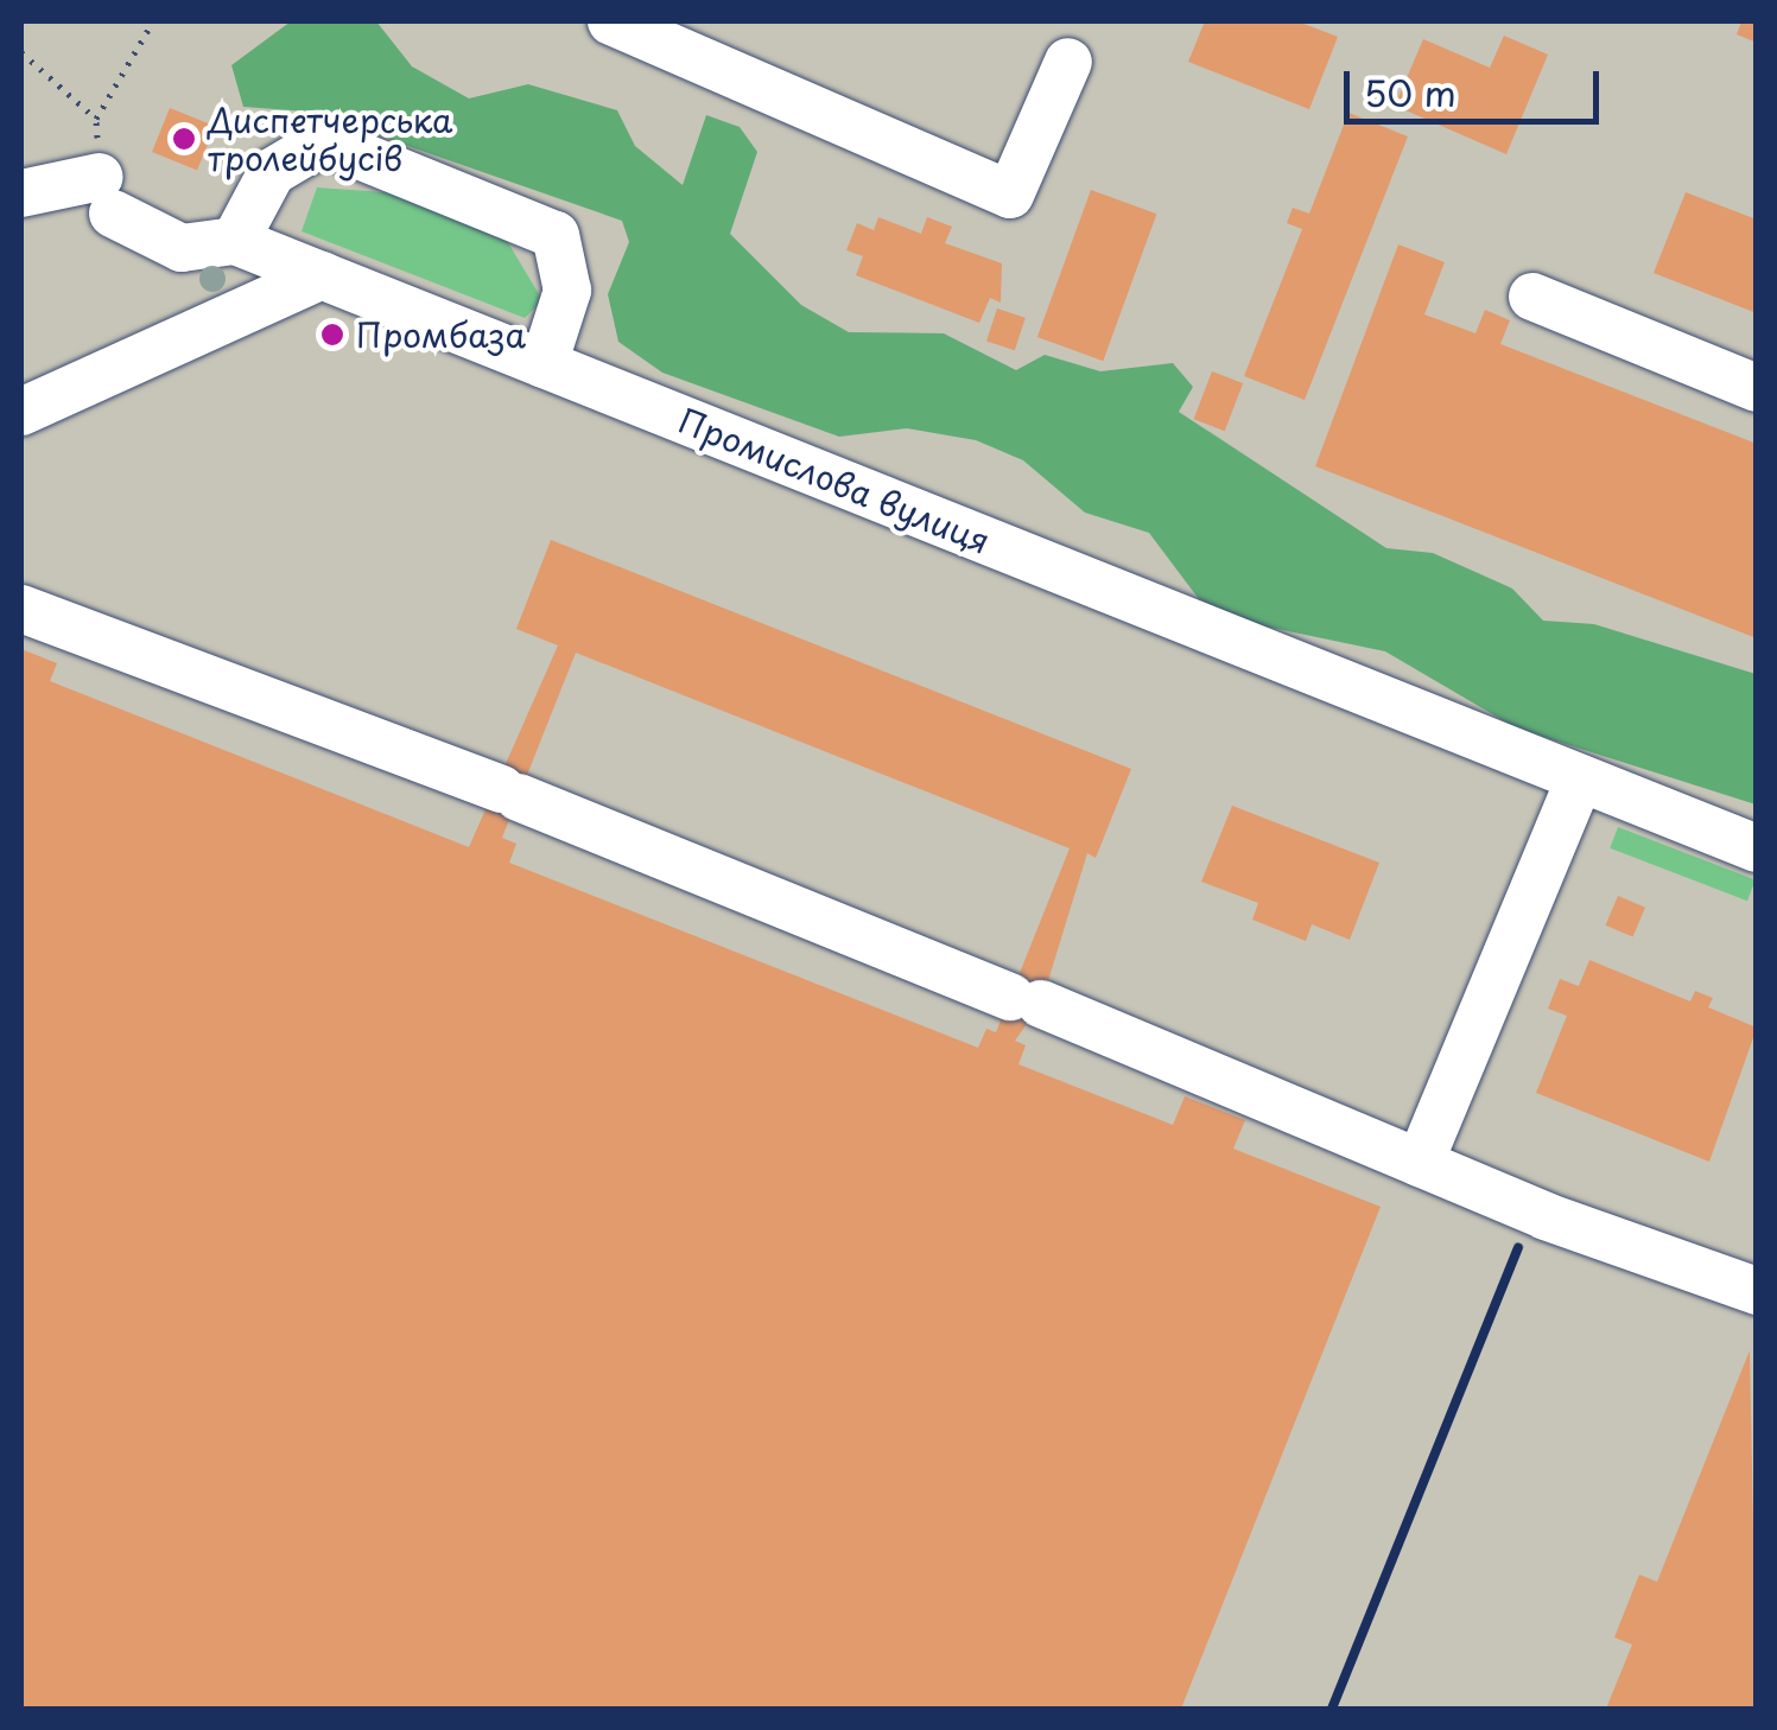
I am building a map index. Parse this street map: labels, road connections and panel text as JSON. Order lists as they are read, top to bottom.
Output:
{
  "streets": {
    "street": ["Промислова вулиця"]
  },
  "places": ["Диспетчерська тролейбусів", "Промбаза"],
  "scale_bar": "50 m"
}
